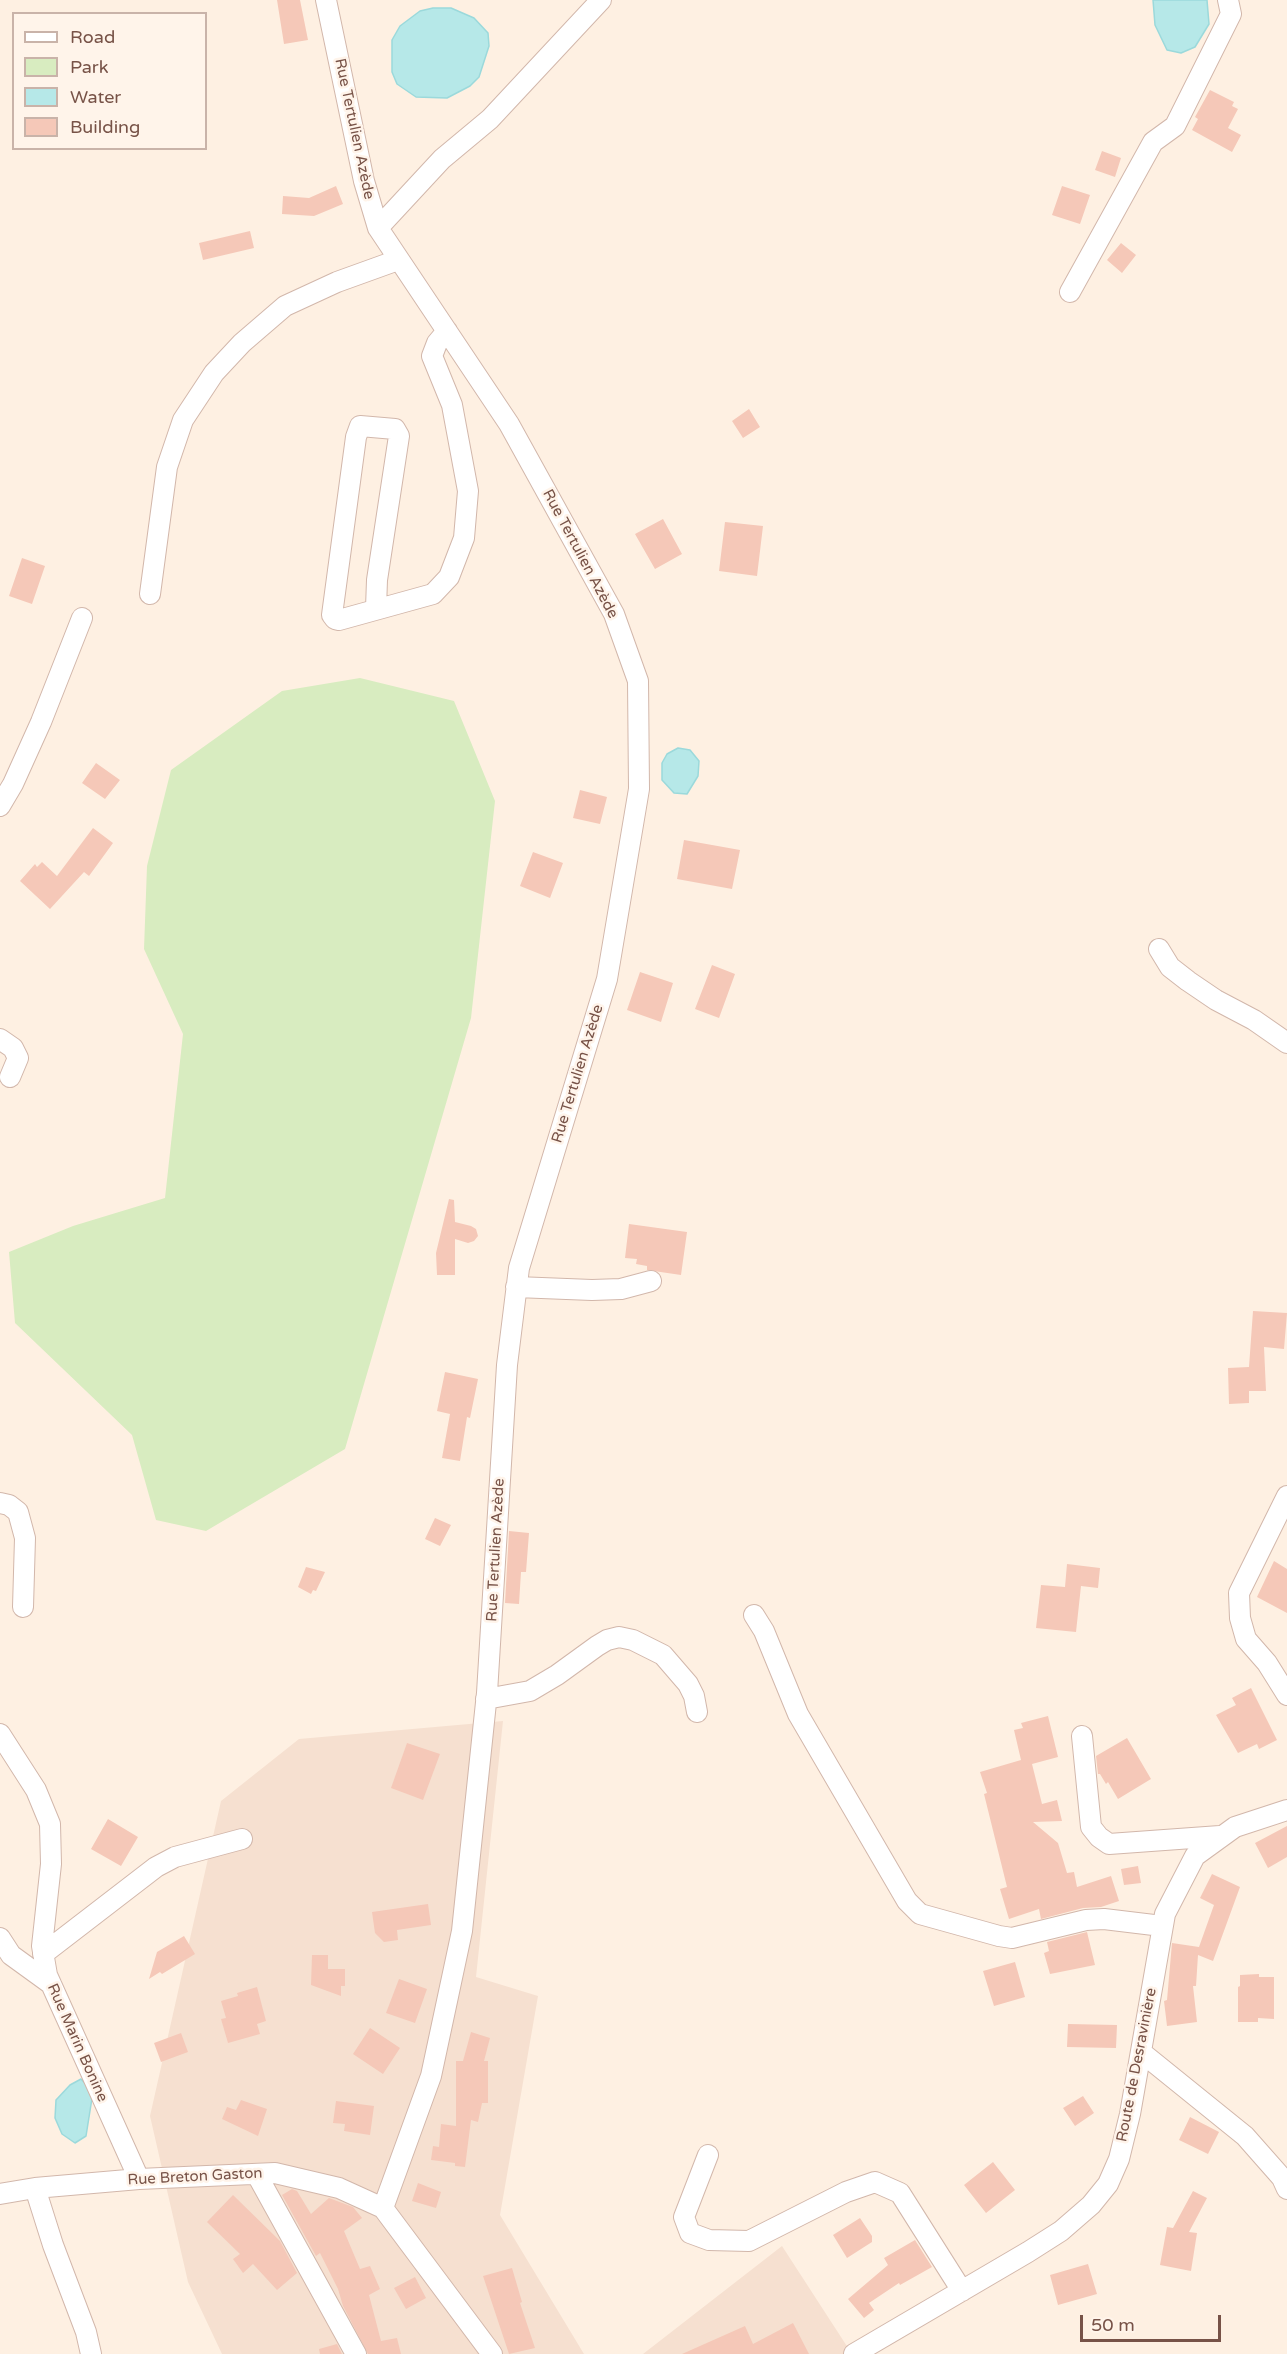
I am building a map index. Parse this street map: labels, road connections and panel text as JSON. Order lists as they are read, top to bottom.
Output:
{
  "streets": {
    "street": [
      "Rue Tertulien Azède",
      "Rue Marin Bonine",
      "Route de Desravinière",
      "Rue Breton Gaston"
    ]
  },
  "crossings": [
    ["Rue Tertulien Azède", "Rue Breton Gaston"],
    ["Rue Marin Bonine", "Rue Breton Gaston"]
  ],
  "legend": [
    "Road",
    "Park",
    "Water",
    "Building"
  ],
  "scale_bar": "50 m"
}
